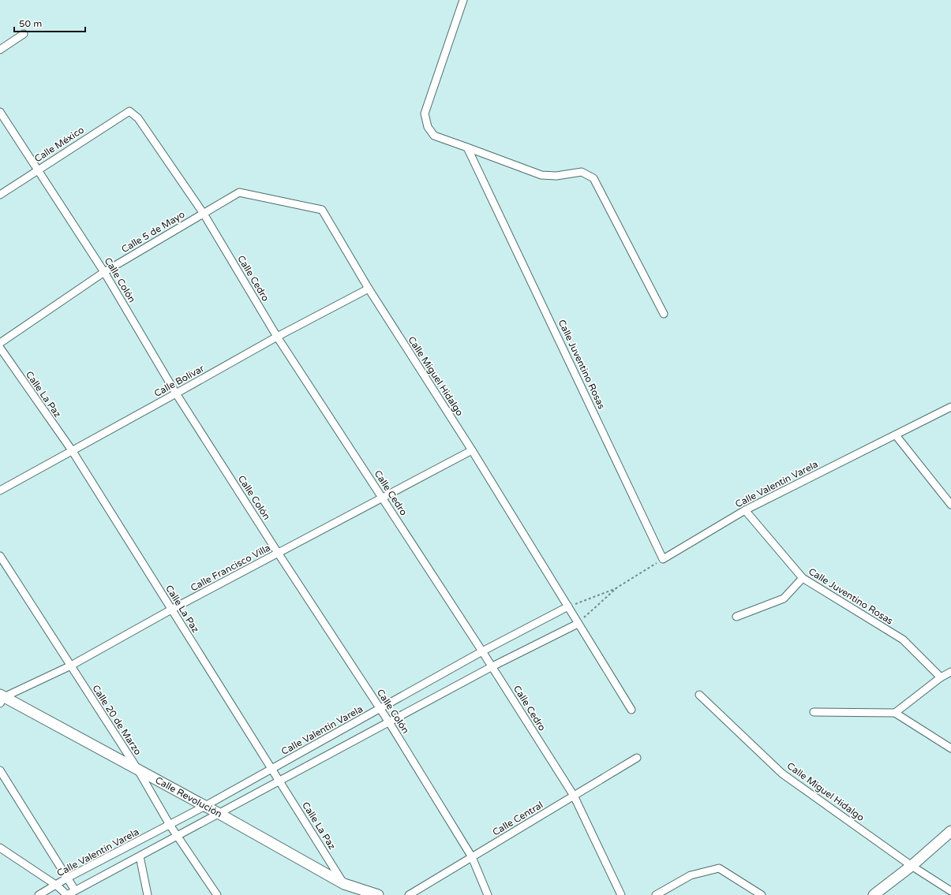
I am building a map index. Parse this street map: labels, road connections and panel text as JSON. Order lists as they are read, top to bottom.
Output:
{
  "streets": {
    "street": [
      "Calle México",
      "Calle 5 de Mayo",
      "Calle Cedro",
      "Calle Colón",
      "Calle Juventino Rosas",
      "Calle Miguel Hidalgo",
      "Calle Bolívar",
      "Calle La Paz",
      "Calle Valentín Varela",
      "Calle Francisco Villa",
      "Calle 20 de Marzo",
      "Calle Revolución",
      "Calle Central"
    ]
  },
  "crossings": [
    ["Calle México", "Calle Cedro"],
    ["Calle México", "Calle Colón"],
    ["Calle 5 de Mayo", "Calle Cedro"],
    ["Calle 5 de Mayo", "Calle Colón"],
    ["Calle 5 de Mayo", "Calle Miguel Hidalgo"],
    ["Calle Cedro", "Calle Bolívar"],
    ["Calle Cedro", "Calle Valentín Varela"],
    ["Calle Cedro", "Calle Francisco Villa"],
    ["Calle Cedro", "Calle Central"],
    ["Calle Colón", "Calle Bolívar"],
    ["Calle Colón", "Calle Valentín Varela"],
    ["Calle Colón", "Calle Francisco Villa"],
    ["Calle Colón", "Calle Central"],
    ["Calle Juventino Rosas", "Calle Valentín Varela"],
    ["Calle Miguel Hidalgo", "Calle Bolívar"],
    ["Calle Miguel Hidalgo", "Calle Valentín Varela"],
    ["Calle Miguel Hidalgo", "Calle Francisco Villa"],
    ["Calle Bolívar", "Calle La Paz"],
    ["Calle La Paz", "Calle Valentín Varela"],
    ["Calle La Paz", "Calle Francisco Villa"],
    ["Calle La Paz", "Calle Revolución"],
    ["Calle Valentín Varela", "Calle 20 de Marzo"],
    ["Calle Valentín Varela", "Calle Revolución"],
    ["Calle Francisco Villa", "Calle 20 de Marzo"],
    ["Calle Francisco Villa", "Calle Revolución"],
    ["Calle 20 de Marzo", "Calle Revolución"]
  ],
  "scale_bar": "50 m"
}
